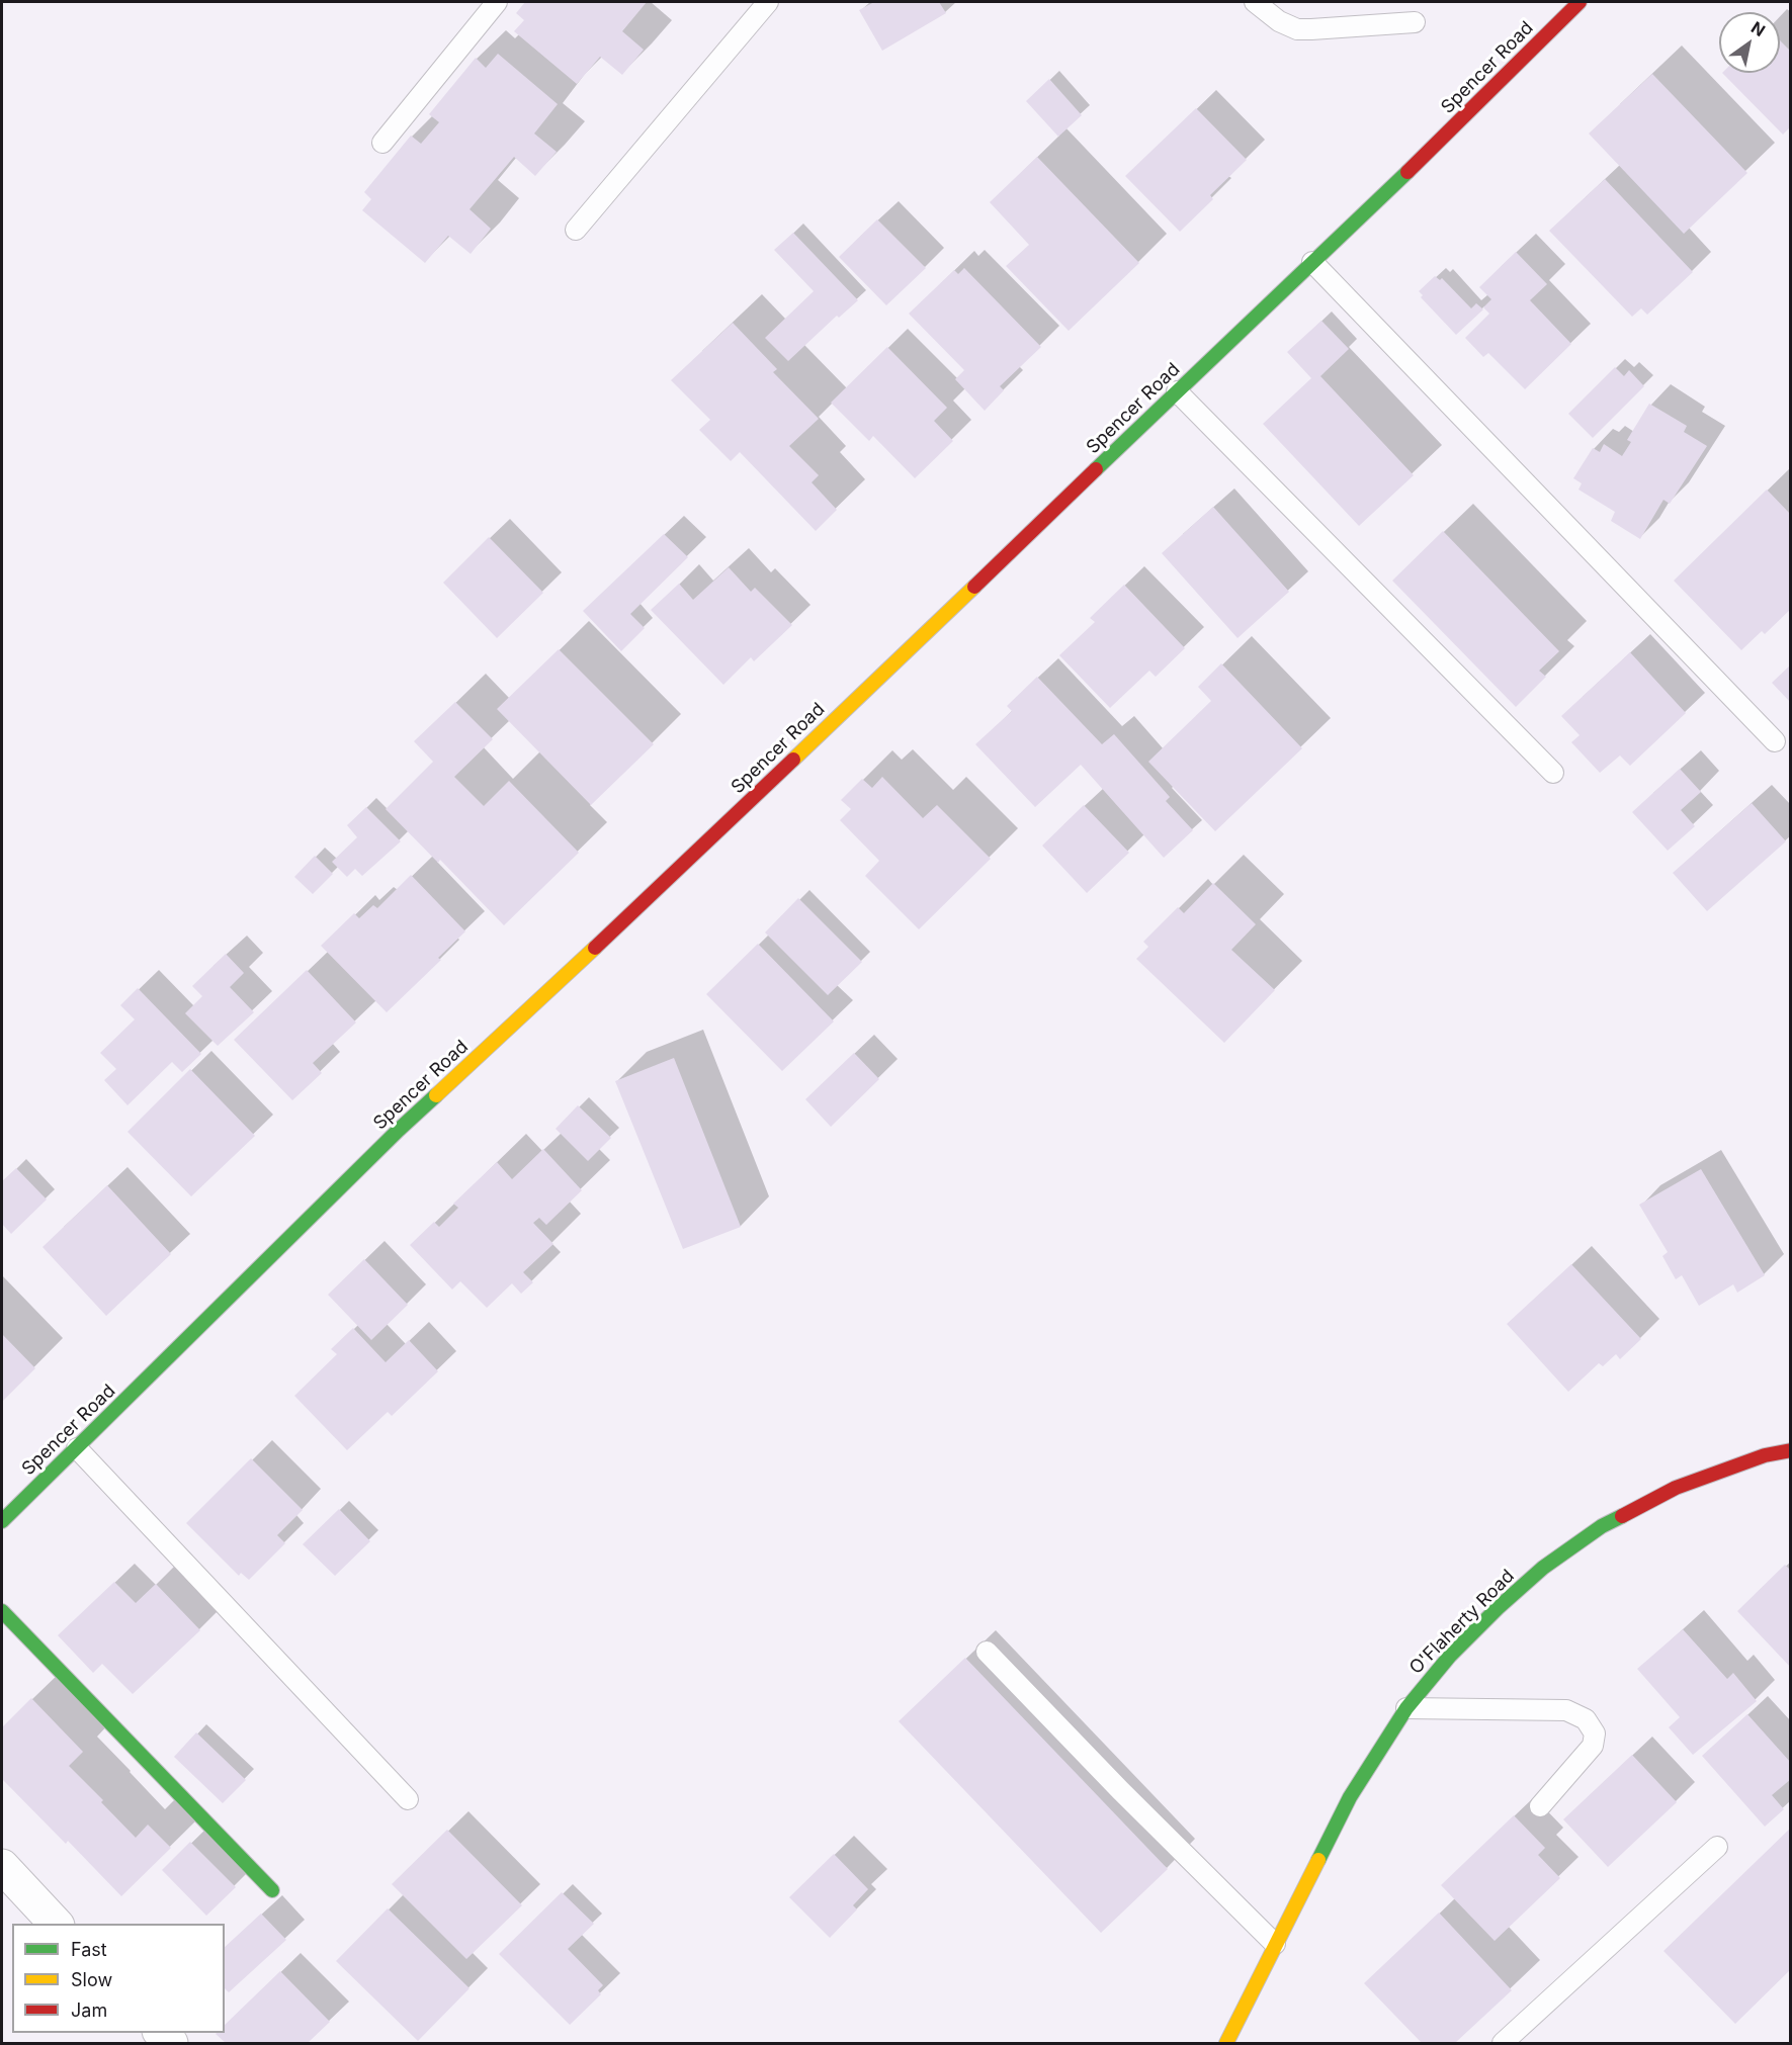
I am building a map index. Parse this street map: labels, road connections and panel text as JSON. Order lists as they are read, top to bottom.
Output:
{
  "streets": {
    "street": ["Spencer Road", "O'Flaherty Road"]
  },
  "legend": ["Fast", "Slow", "Jam"],
  "north": "top right"
}
